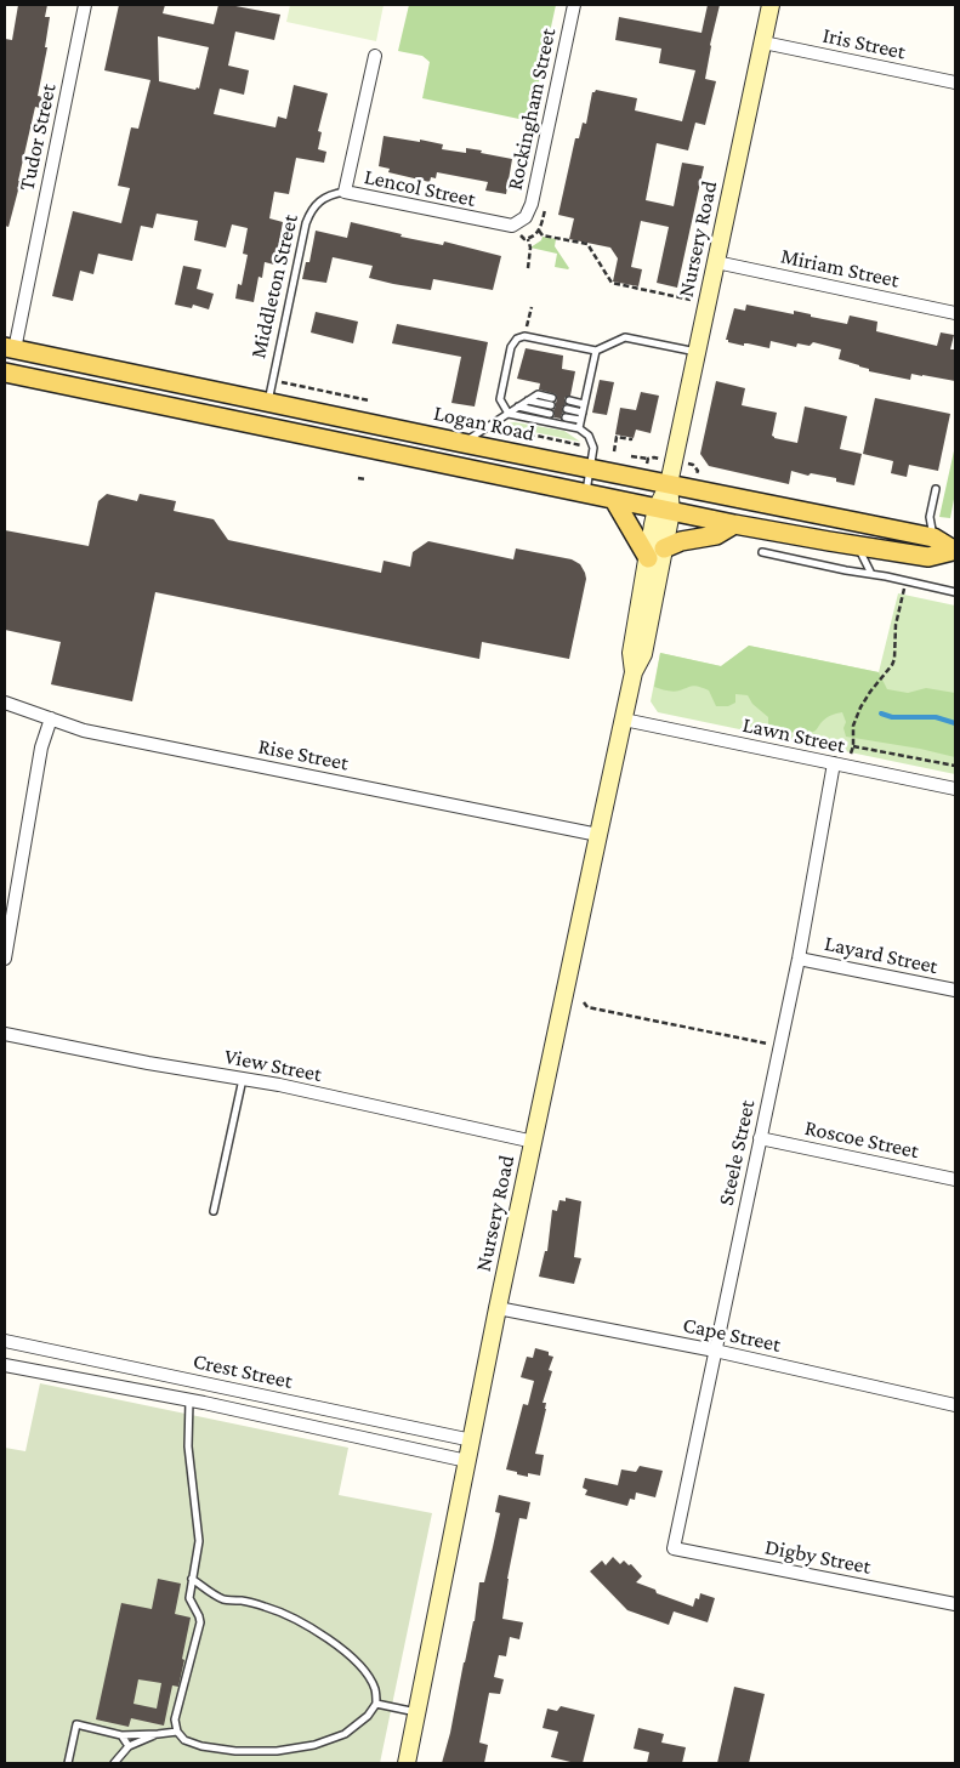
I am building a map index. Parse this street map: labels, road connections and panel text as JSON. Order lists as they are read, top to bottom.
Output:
{
  "streets": {
    "main road": ["Nursery Road", "Logan Road"],
    "street": [
      "Iris Street",
      "Rockingham Street",
      "Tudor Street",
      "Lencol Street",
      "Miriam Street",
      "Lawn Street",
      "Rise Street",
      "Layard Street",
      "View Street",
      "Roscoe Street",
      "Steele Street",
      "Cape Street",
      "Crest Street",
      "Digby Street"
    ],
    "lane": ["Middleton Street"]
  },
  "crossings": [
    ["Iris Street", "Nursery Road"],
    ["Rockingham Street", "Lencol Street"],
    ["Tudor Street", "Logan Road"],
    ["Lencol Street", "Middleton Street"],
    ["Nursery Road", "Miriam Street"],
    ["Nursery Road", "Logan Road"],
    ["Nursery Road", "Lawn Street"],
    ["Nursery Road", "Rise Street"],
    ["Nursery Road", "View Street"],
    ["Nursery Road", "Cape Street"],
    ["Nursery Road", "Crest Street"],
    ["Middleton Street", "Logan Road"],
    ["Lawn Street", "Steele Street"],
    ["Layard Street", "Steele Street"],
    ["Roscoe Street", "Steele Street"],
    ["Steele Street", "Cape Street"],
    ["Steele Street", "Digby Street"]
  ]
}
